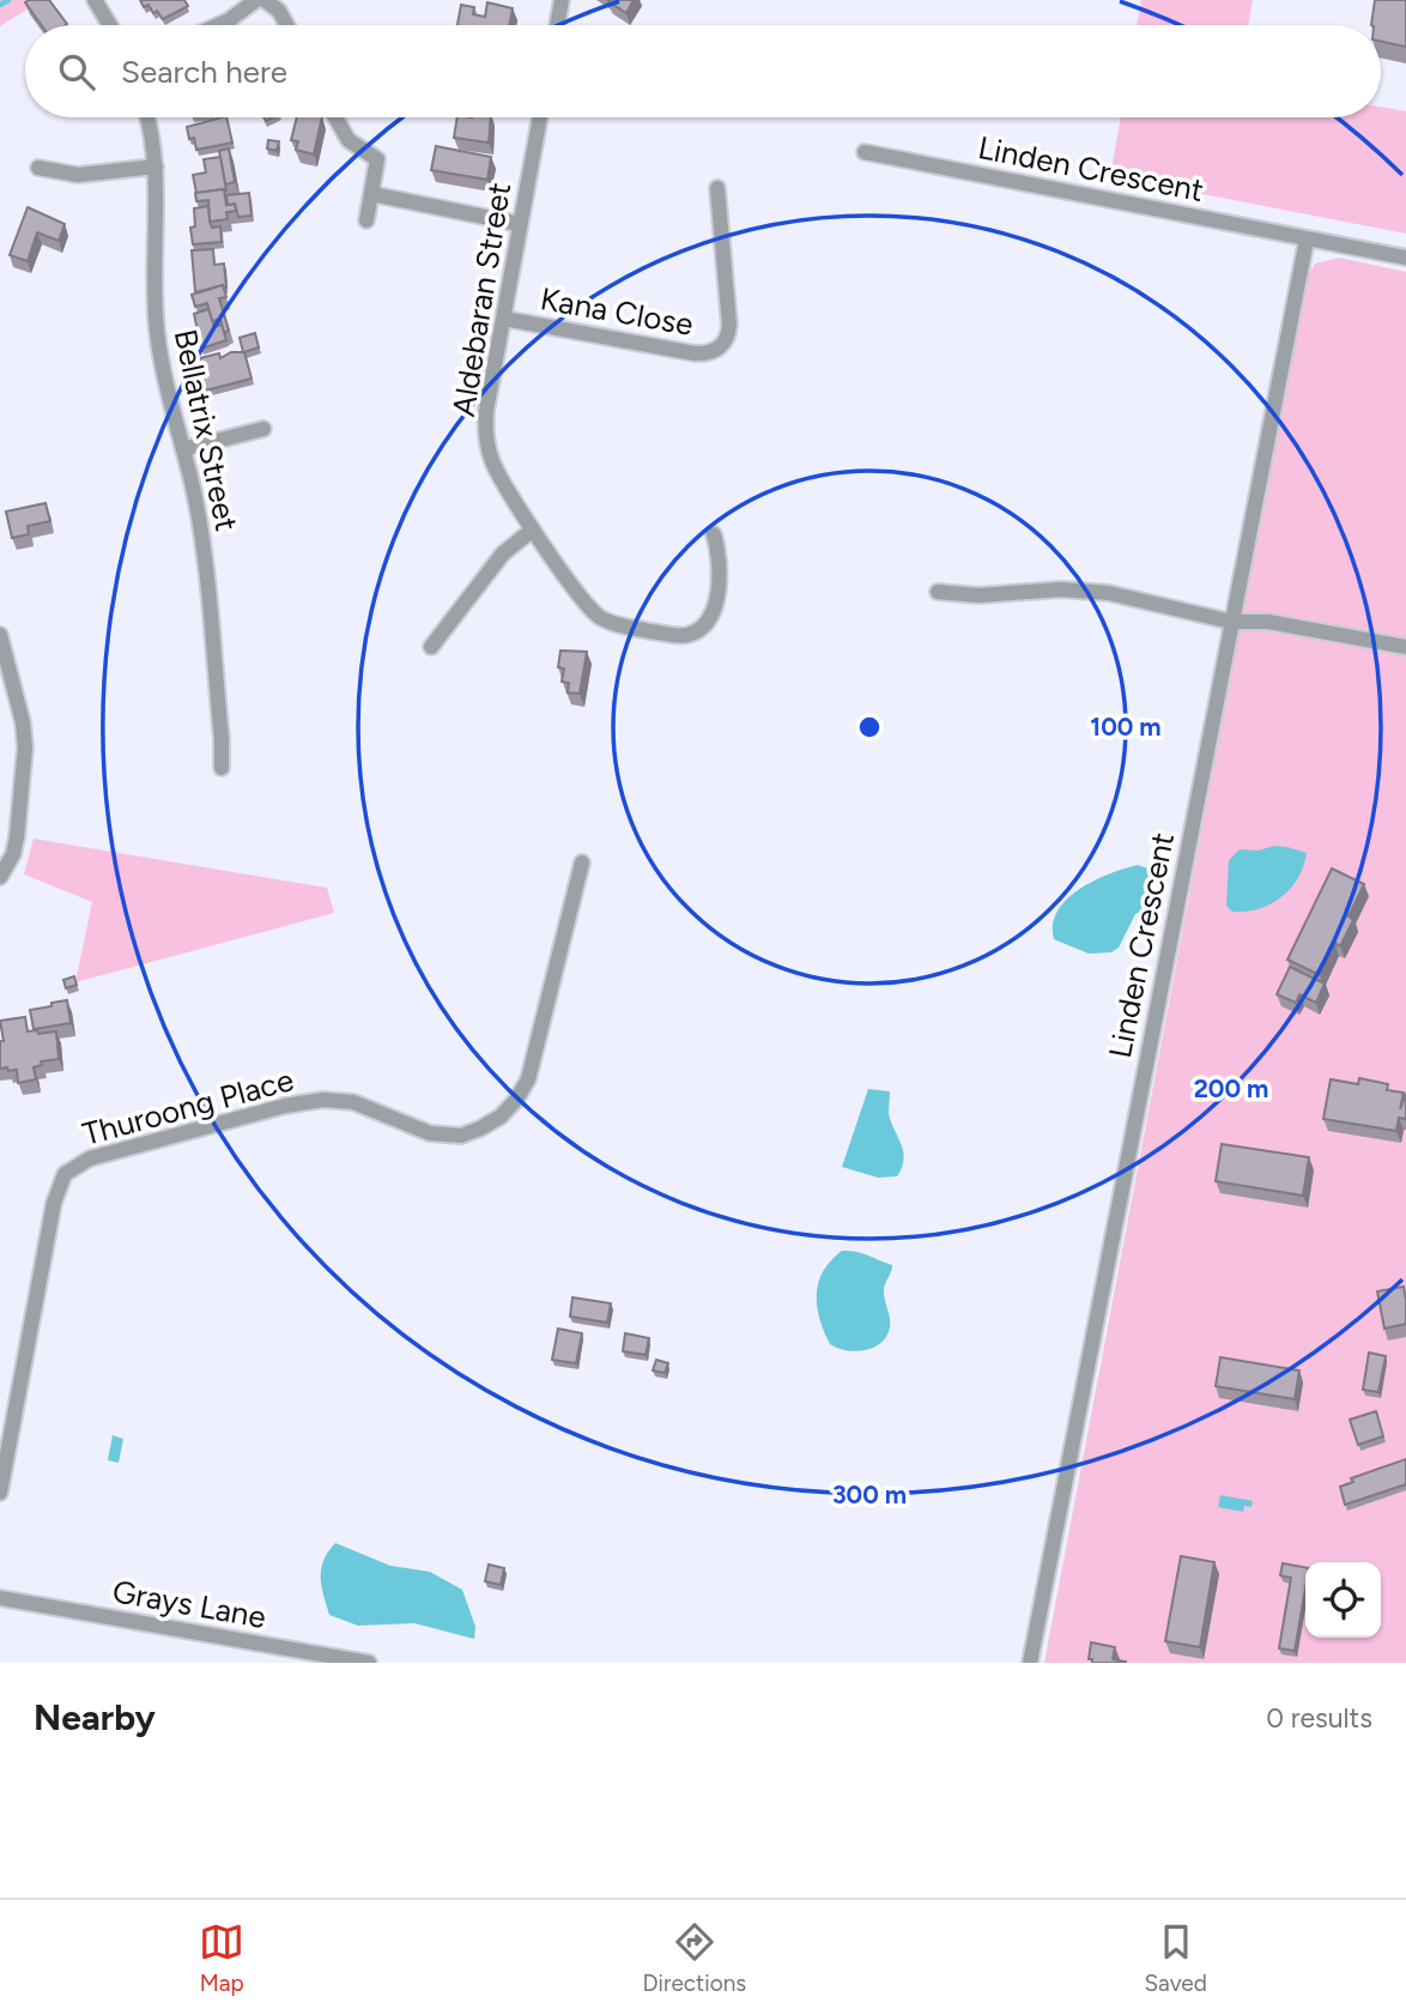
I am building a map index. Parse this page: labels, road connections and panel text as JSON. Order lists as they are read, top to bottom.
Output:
{
  "streets": {
    "street": [
      "Linden Crescent",
      "Aldebaran Street",
      "Kana Close",
      "Bellatrix Street",
      "Thuroong Place",
      "Grays Lane"
    ]
  },
  "crossings": [
    ["Aldebaran Street", "Kana Close"]
  ],
  "page": {
    "search": "Search here",
    "heading": ["Nearby", "0 results"],
    "nav": ["Map", "Directions", "Saved"]
  },
  "rings": ["100 m", "200 m", "300 m"]
}
